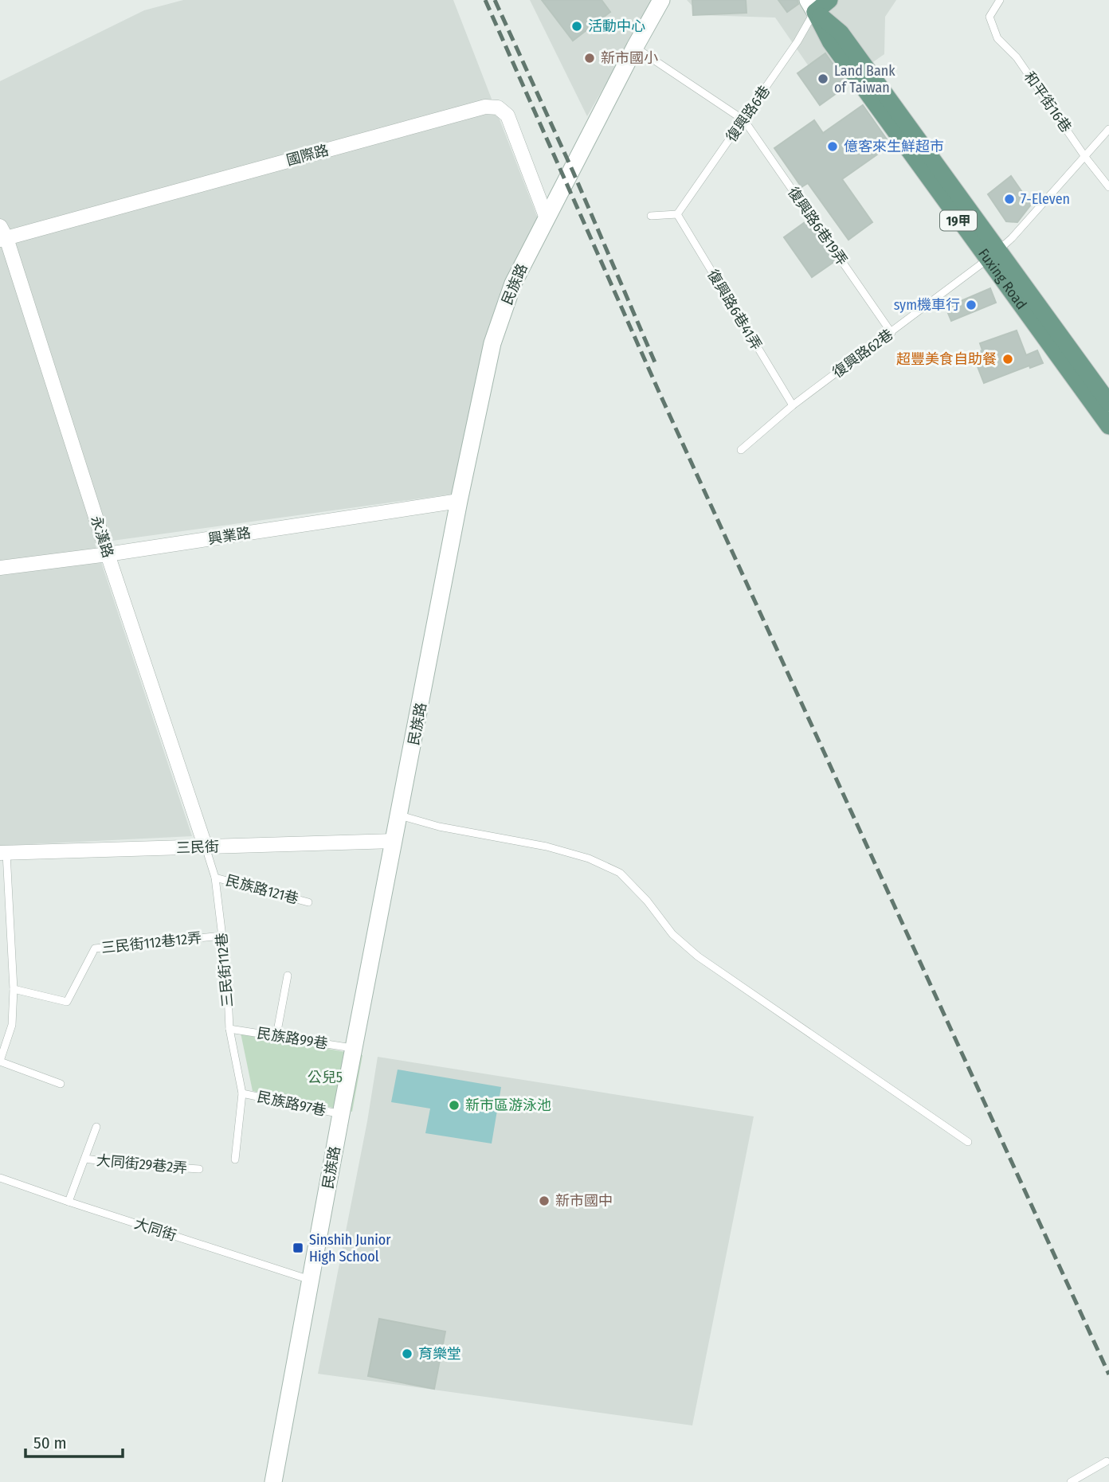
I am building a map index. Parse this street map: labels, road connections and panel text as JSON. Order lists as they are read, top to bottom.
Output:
{
  "streets": {
    "main road": ["19甲", "Fuxing Road"],
    "street": [
      "國際路",
      "民族路",
      "興業路",
      "永漢路",
      "三民街"
    ],
    "lane": [
      "和平街16巷",
      "復興路6巷",
      "復興路6巷19弄",
      "復興路6巷41弄",
      "復興路62巷",
      "民族路121巷",
      "三民街112巷12弄",
      "三民街112巷",
      "民族路99巷",
      "民族路97巷",
      "大同街29巷2弄",
      "大同街"
    ]
  },
  "crossings": [
    ["和平街16巷", "復興路62巷"],
    ["復興路6巷", "復興路6巷19弄"],
    ["復興路6巷", "Fuxing Road"],
    ["復興路6巷", "復興路6巷41弄"],
    ["國際路", "民族路"],
    ["國際路", "永漢路"],
    ["復興路6巷19弄", "復興路62巷"],
    ["Fuxing Road", "復興路62巷"],
    ["民族路", "興業路"],
    ["民族路", "三民街"],
    ["民族路", "民族路99巷"],
    ["民族路", "民族路97巷"],
    ["民族路", "大同街"],
    ["復興路6巷41弄", "復興路62巷"],
    ["興業路", "永漢路"],
    ["永漢路", "三民街"],
    ["永漢路", "三民街112巷"],
    ["三民街", "三民街112巷"],
    ["民族路121巷", "三民街112巷"],
    ["三民街112巷12弄", "三民街112巷"],
    ["三民街112巷", "民族路99巷"],
    ["三民街112巷", "民族路97巷"]
  ],
  "parks": ["公兒5"],
  "places": {
    "other": [
      "活動中心",
      "新市國小",
      "Land Bank of Taiwan",
      "億客來生鮮超市",
      "7-Eleven",
      "sym機車行",
      "超豐美食自助餐",
      "新市區游泳池",
      "新市國中",
      "育樂堂"
    ],
    "transit": ["Sinshih Junior High School"]
  },
  "scale_bar": "50 m"
}
